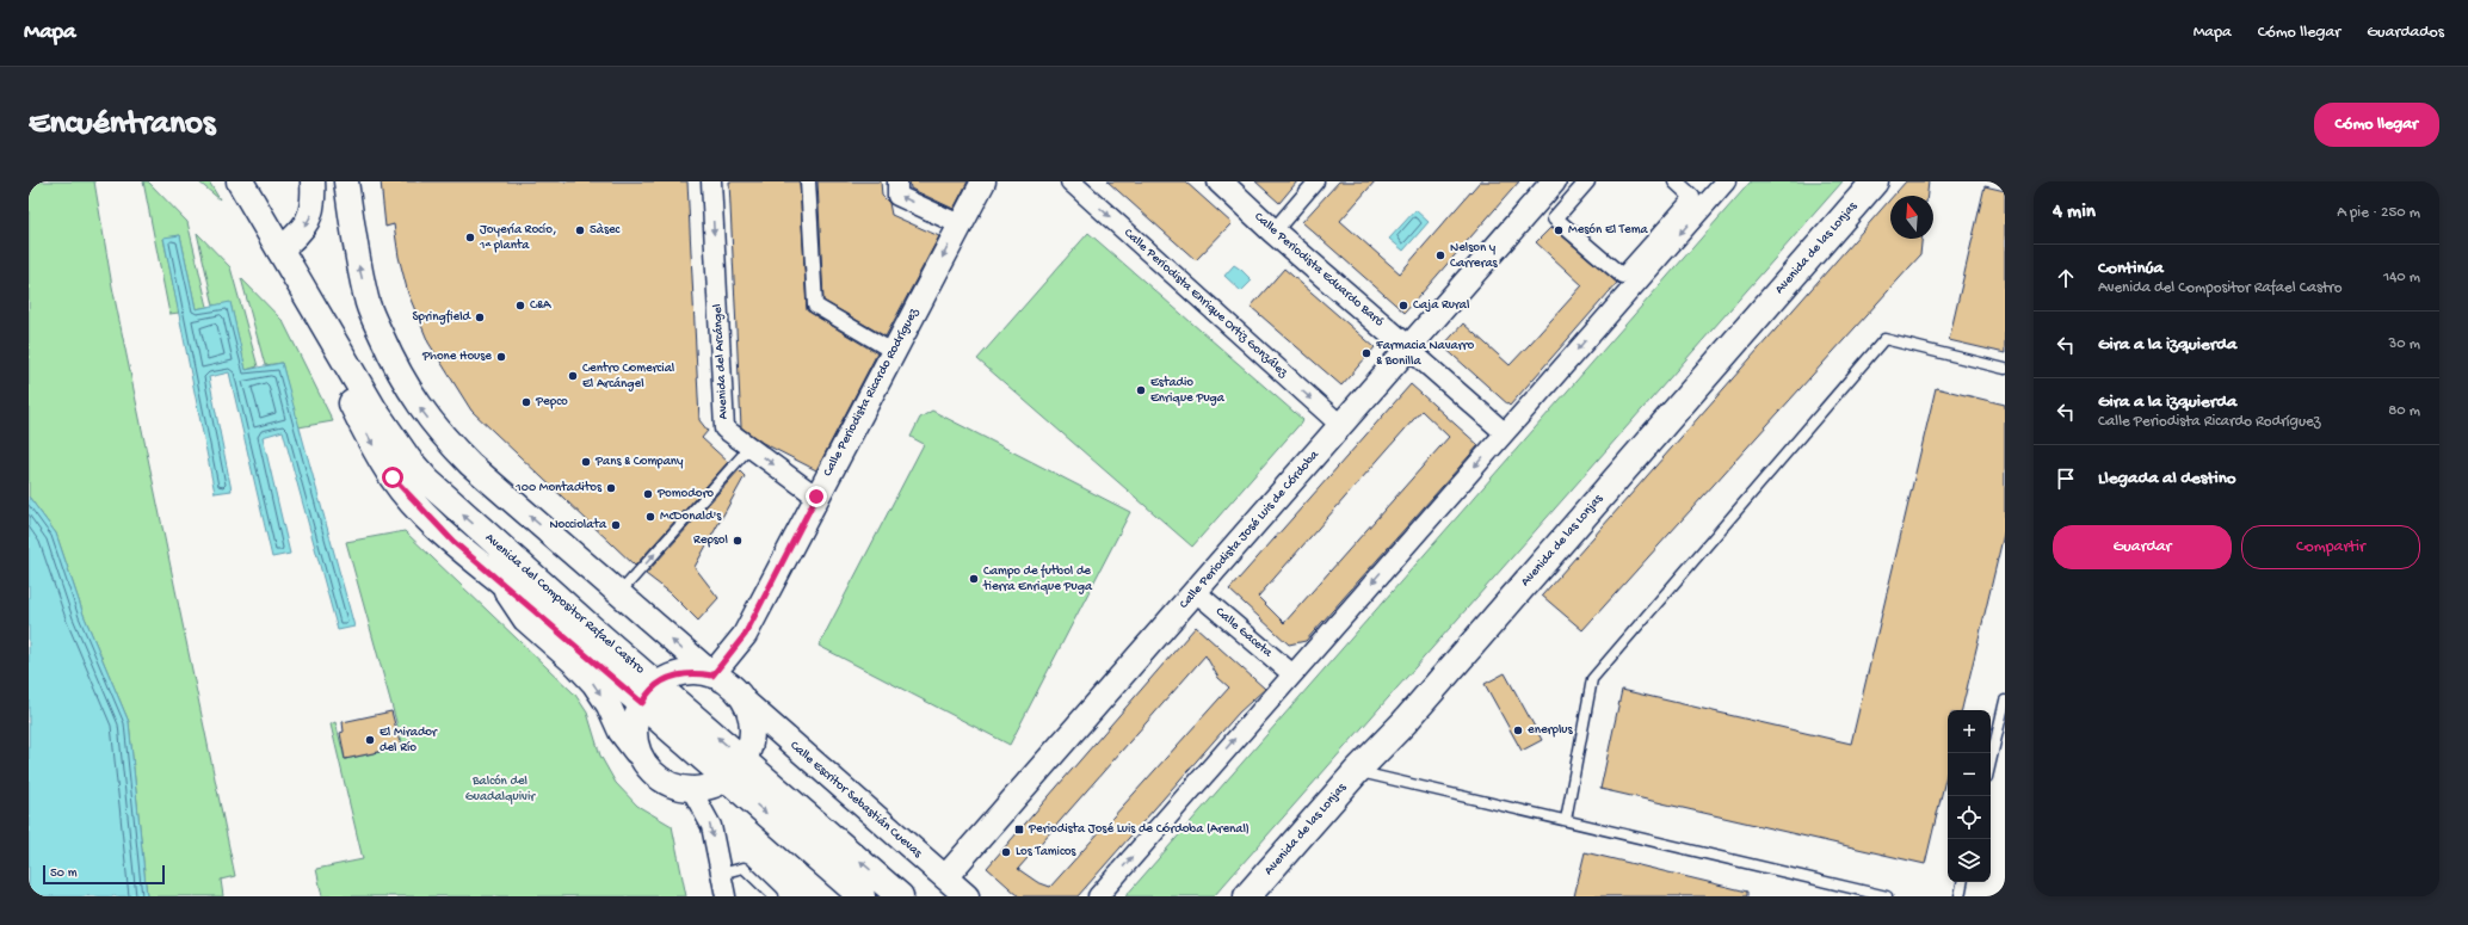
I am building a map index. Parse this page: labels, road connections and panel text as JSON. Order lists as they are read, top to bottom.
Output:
{
  "streets": {
    "main road": ["Avenida de las Lonjas", "Avenida del Compositor Rafael Castro"],
    "street": [
      "Calle Periodista Eduardo Baró",
      "Calle Periodista Enrique Ortiz González",
      "Avenida del Arcángel",
      "Calle Periodista Ricardo Rodríguez",
      "Calle Periodista José Luis de Córdoba",
      "Calle Gaceta",
      "Calle Escritor Sebastián Cuevas"
    ]
  },
  "crossings": [
    ["Calle Periodista Eduardo Baró", "Calle Periodista José Luis de Córdoba"],
    ["Calle Periodista Enrique Ortiz González", "Calle Periodista José Luis de Córdoba"],
    ["Avenida del Arcángel", "Calle Periodista Ricardo Rodríguez"],
    ["Calle Periodista Ricardo Rodríguez", "Calle Escritor Sebastián Cuevas"],
    ["Calle Periodista José Luis de Córdoba", "Calle Gaceta"],
    ["Calle Periodista José Luis de Córdoba", "Calle Escritor Sebastián Cuevas"]
  ],
  "one_way": ["Calle Periodista Enrique Ortiz González", "Avenida del Arcángel"],
  "parks": ["Balcón del Guadalquivir"],
  "places": {
    "other": [
      "5àsec",
      "Mesón El Tema",
      "Joyería Rocío, 1ª planta",
      "Nelson y Carreras",
      "C&A",
      "Caja Rural",
      "Springfield",
      "Farmacia Navarro & Bonilla",
      "Phone House",
      "Centro Comercial El Arcángel",
      "Estadio Enrique Puga",
      "Pepco",
      "Pans & Company",
      "100 Montaditos",
      "Pomodoro",
      "McDonald's",
      "Nocciolata",
      "Repsol",
      "Campo de futbol de tierra Enrique Puga",
      "enerplus",
      "El Mirador del Río",
      "Los Tamicos"
    ],
    "transit": ["Periodista José Luis de Córdoba (Arenal)"]
  },
  "scale_bar": "50 m",
  "north": "top",
  "page": {
    "header": "Mapa",
    "nav": ["Mapa", "Cómo llegar", "Guardados"],
    "buttons": [
      "Cómo llegar",
      ["Guardar", "Compartir"]
    ],
    "title": "Encuéntranos",
    "heading": ["4 min", "A pie · 250 m"],
    "list": [
      ["Continúa", "Avenida del Compositor Rafael Castro", "140 m"],
      ["Gira a la izquierda", "30 m"],
      ["Gira a la izquierda", "Calle Periodista Ricardo Rodríguez", "80 m"],
      "Llegada al destino"
    ],
    "map_buttons": ["+", "−"],
    "scale": "50 m"
  }
}
